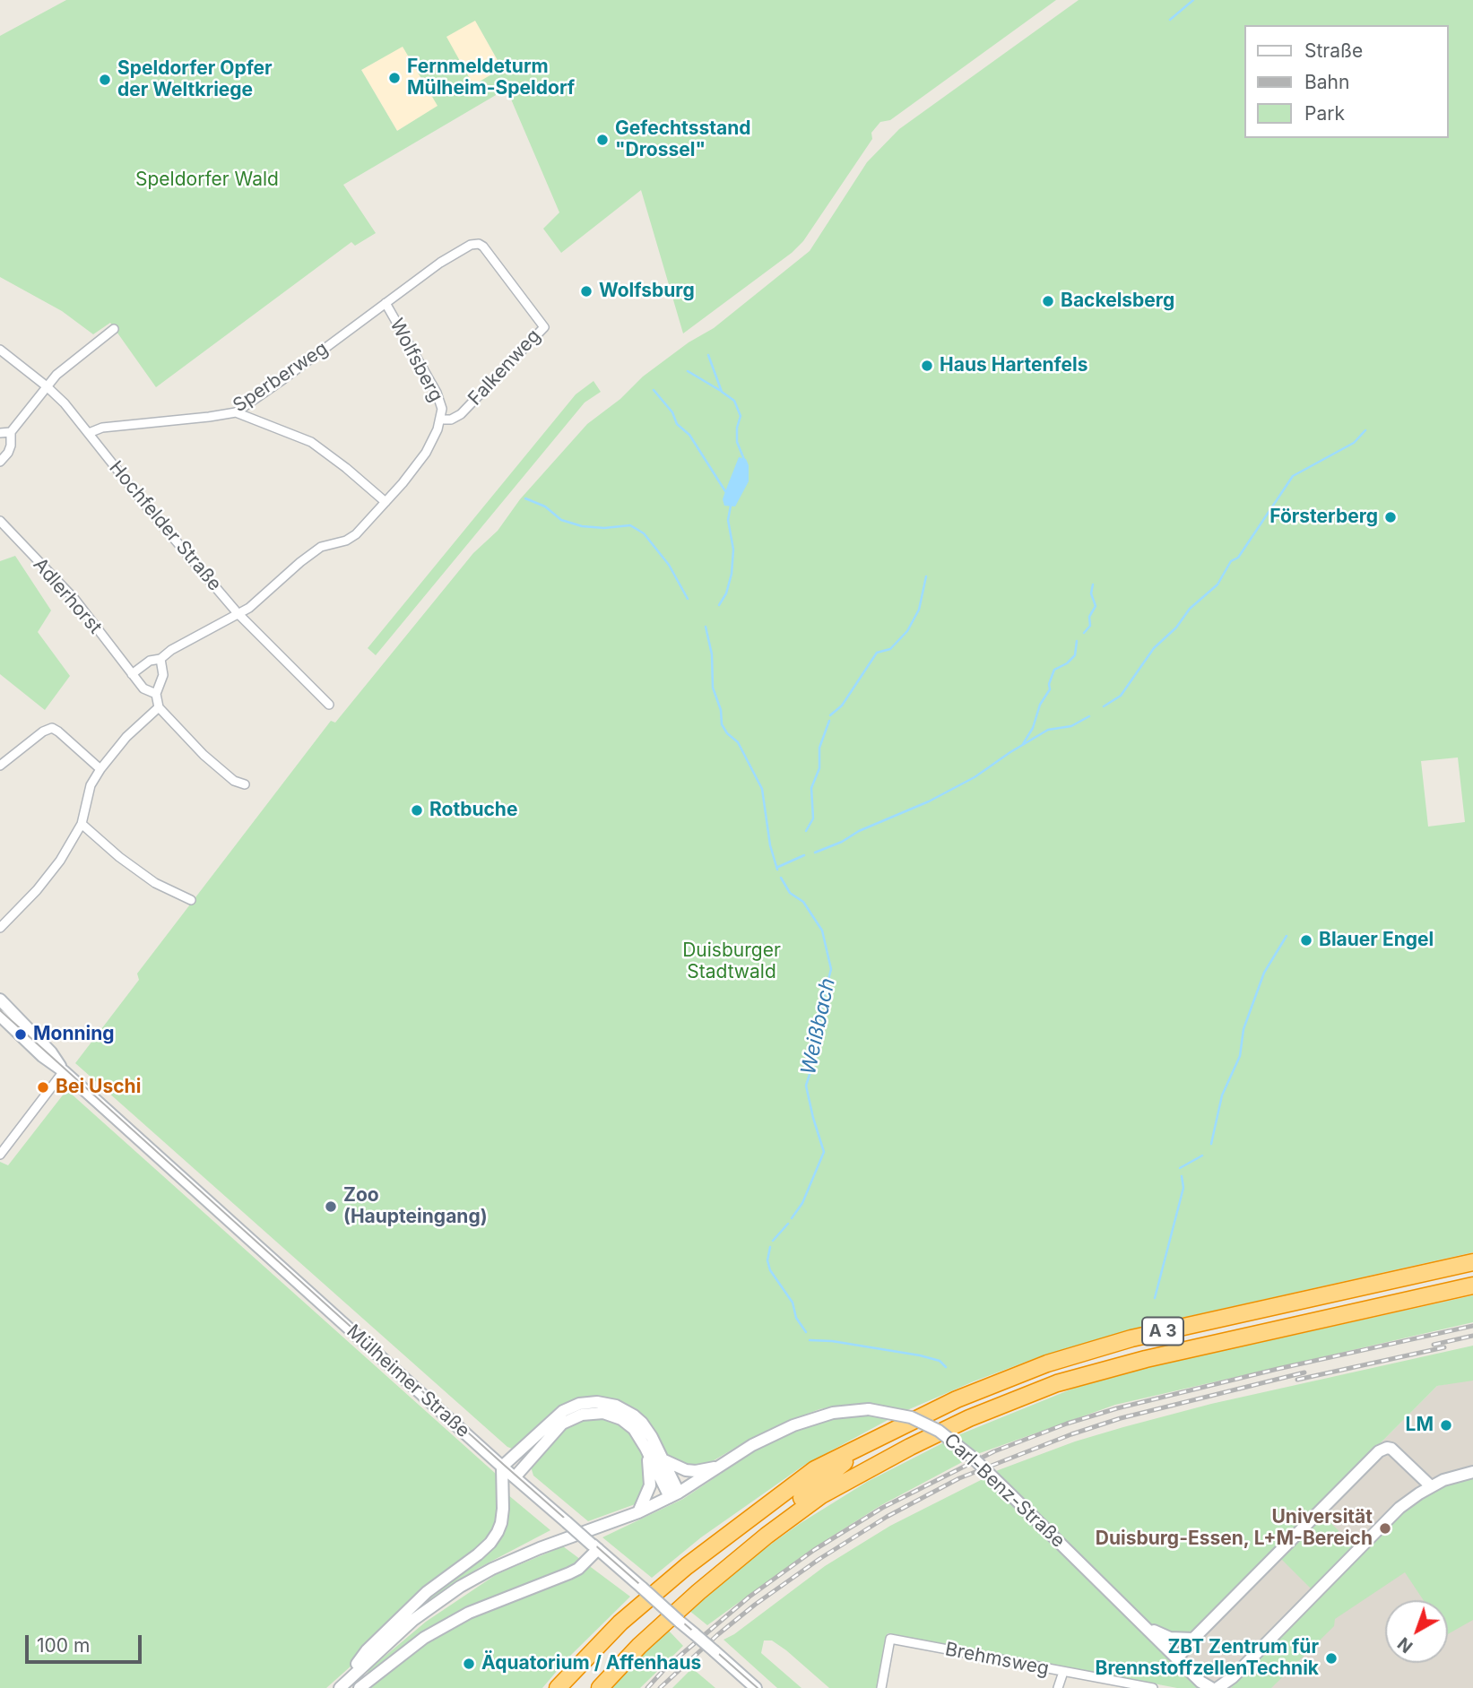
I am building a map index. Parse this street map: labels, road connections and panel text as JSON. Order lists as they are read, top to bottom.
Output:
{
  "streets": {
    "highway": ["A 3"],
    "main road": ["Mülheimer Straße", "Carl-Benz-Straße"],
    "street": [
      "Wolfsberg",
      "Falkenweg",
      "Sperberweg",
      "Hochfelder Straße",
      "Adlerhorst",
      "Brehmsweg"
    ]
  },
  "crossings": [
    ["Wolfsberg", "Falkenweg"],
    ["Wolfsberg", "Sperberweg"],
    ["Falkenweg", "Sperberweg"],
    ["Sperberweg", "Hochfelder Straße"],
    ["Mülheimer Straße", "Carl-Benz-Straße"]
  ],
  "water": ["Weißbach"],
  "parks": ["Speldorfer Wald", "Duisburger Stadtwald"],
  "places": [
    "Fernmeldeturm Mülheim-Speldorf",
    "Speldorfer Opfer der Weltkriege",
    "Gefechtsstand \"Drossel\"",
    "Wolfsburg",
    "Backelsberg",
    "Haus Hartenfels",
    "Försterberg",
    "Rotbuche",
    "Blauer Engel",
    "Monning",
    "Bei Uschi",
    "Zoo (Haupteingang)",
    "LM",
    "Universität Duisburg-Essen, L+M-Bereich",
    "ZBT Zentrum für BrennstoffzellenTechnik",
    "Äquatorium / Affenhaus"
  ],
  "legend": ["Straße", "Bahn", "Park"],
  "scale_bar": "100 m",
  "north": "bottom left"
}
